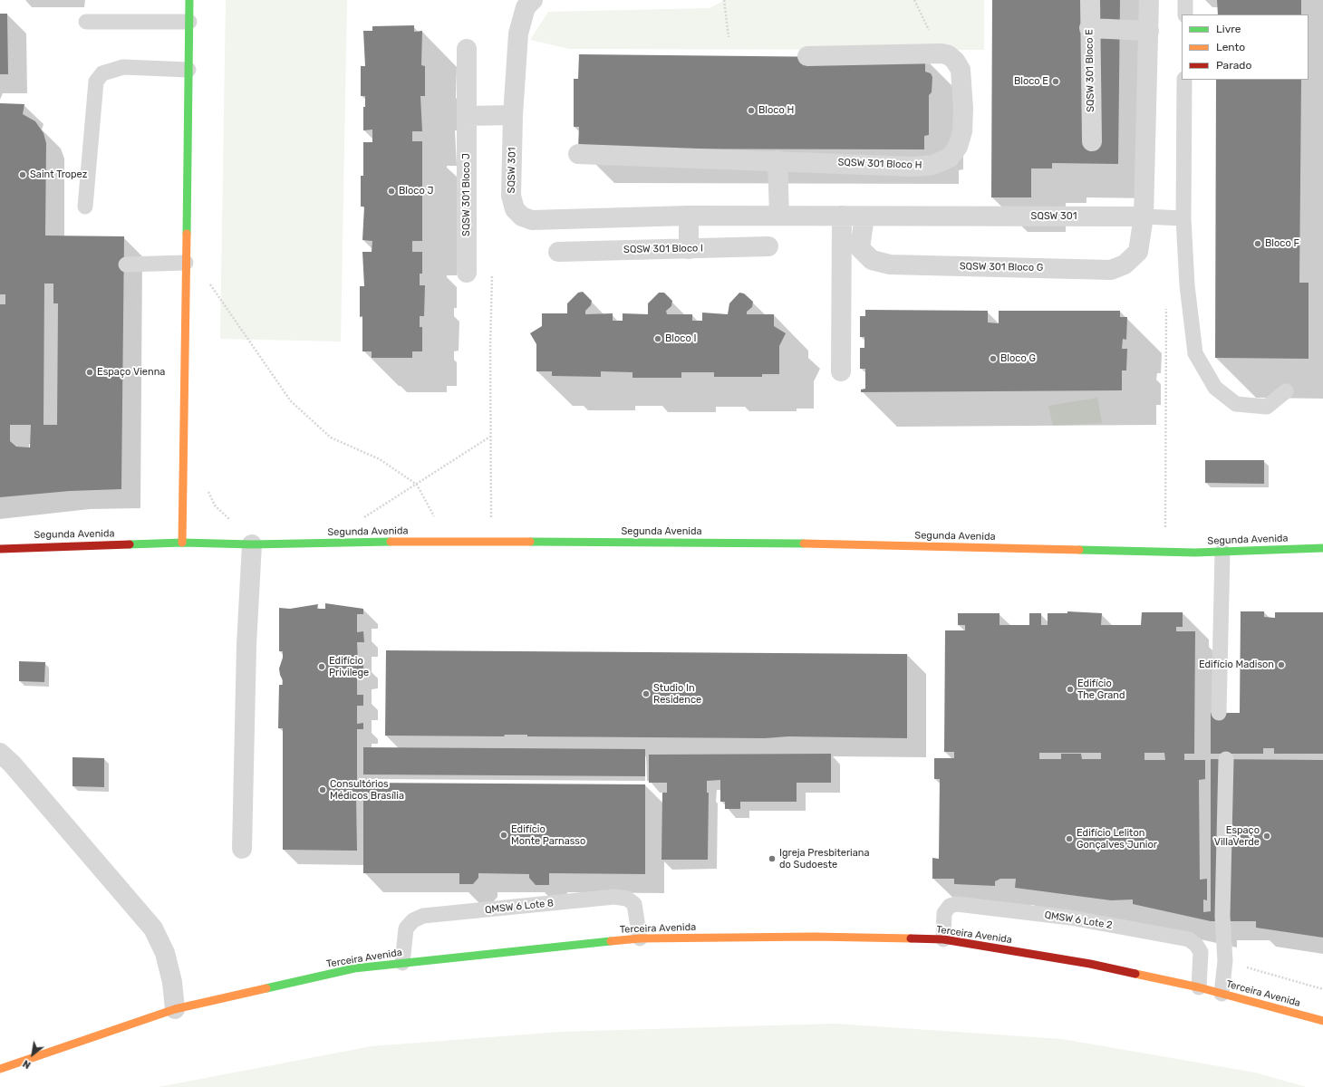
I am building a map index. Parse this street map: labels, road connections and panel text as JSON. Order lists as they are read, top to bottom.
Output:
{
  "streets": {
    "street": [
      "SQSW 301 Bloco E",
      "SQSW 301 Bloco H",
      "SQSW 301",
      "SQSW 301 Bloco J",
      "SQSW 301 Bloco I",
      "SQSW 301 Bloco G",
      "Segunda Avenida",
      "Terceira Avenida"
    ],
    "lane": ["QMSW 6 Lote 8", "QMSW 6 Lote 2"]
  },
  "crossings": [
    ["SQSW 301", "SQSW 301 Bloco G"],
    ["QMSW 6 Lote 8", "Terceira Avenida"],
    ["QMSW 6 Lote 2", "Terceira Avenida"]
  ],
  "places": [
    "Bloco E",
    "Bloco H",
    "Saint Tropez",
    "Bloco J",
    "Bloco F",
    "Bloco I",
    "Bloco G",
    "Espaço Vienna",
    "Edifício Madison",
    "Edifício Privilege",
    "Edifício The Grand",
    "Studio In Residence",
    "Consultórios Médicos Brasília",
    "Edifício Monte Parnasso",
    "Espaço VillaVerde",
    "Edifício Leliton Gonçalves Junior",
    "Igreja Presbiteriana do Sudoeste"
  ],
  "legend": ["Livre", "Lento", "Parado"],
  "north": "bottom left"
}
